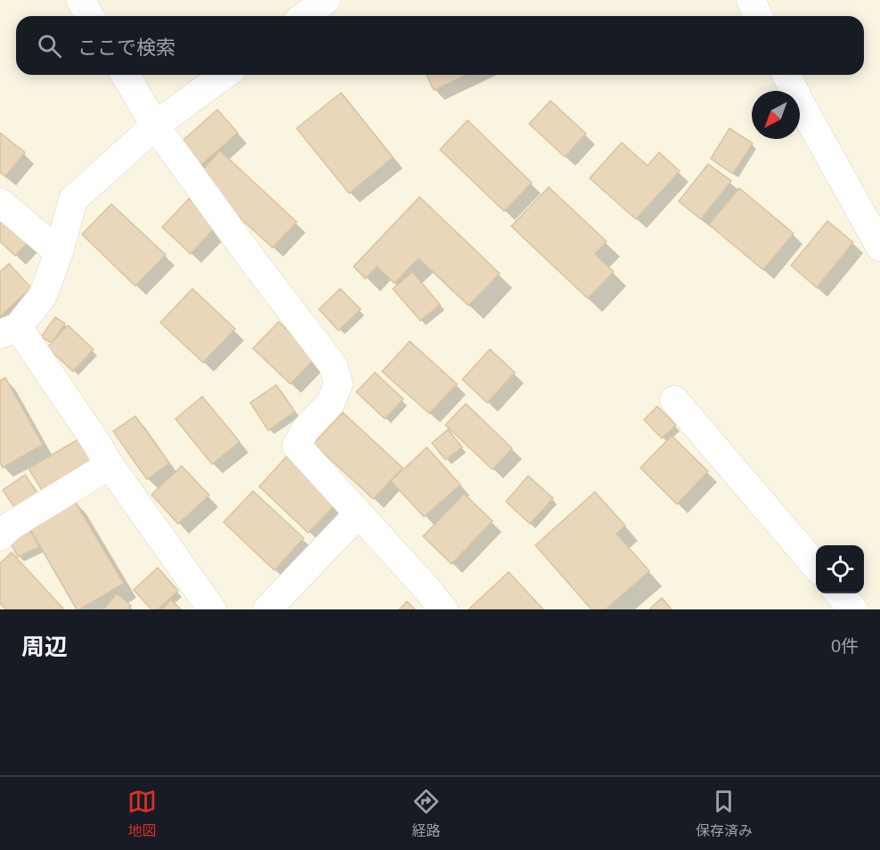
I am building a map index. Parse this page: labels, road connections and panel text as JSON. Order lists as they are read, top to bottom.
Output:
{
  "north": "bottom left",
  "page": {
    "search": "ここで検索",
    "heading": ["周辺", "0件"],
    "nav": ["地図", "経路", "保存済み"]
  }
}
